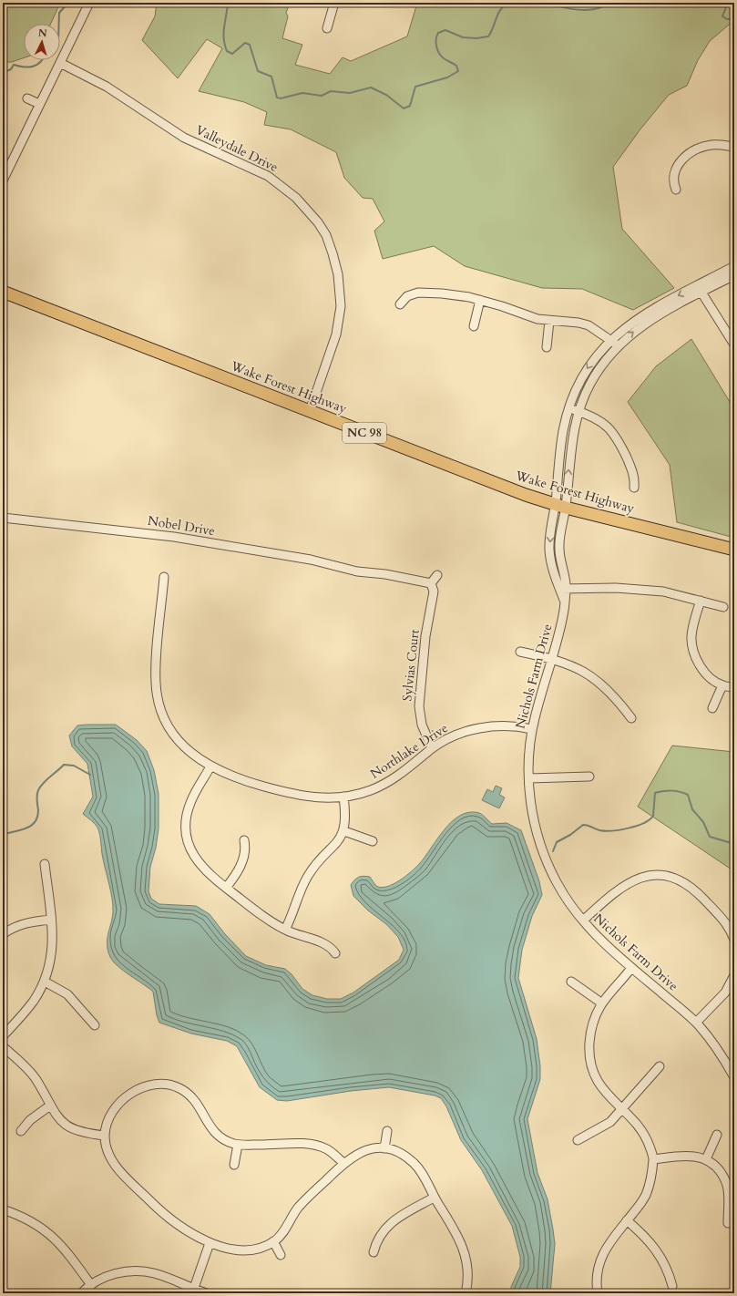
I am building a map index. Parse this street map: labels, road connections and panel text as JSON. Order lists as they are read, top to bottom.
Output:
{
  "streets": {
    "highway": ["Wake Forest Highway", "NC 98"],
    "street": [
      "Valleydale Drive",
      "Nobel Drive",
      "Sylvias Court",
      "Nichols Farm Drive",
      "Northlake Drive"
    ]
  },
  "crossings": [
    ["Valleydale Drive", "Wake Forest Highway"],
    ["Wake Forest Highway", "Nichols Farm Drive"],
    ["Nobel Drive", "Sylvias Court"],
    ["Sylvias Court", "Northlake Drive"],
    ["Nichols Farm Drive", "Northlake Drive"]
  ],
  "north": "top"
}
